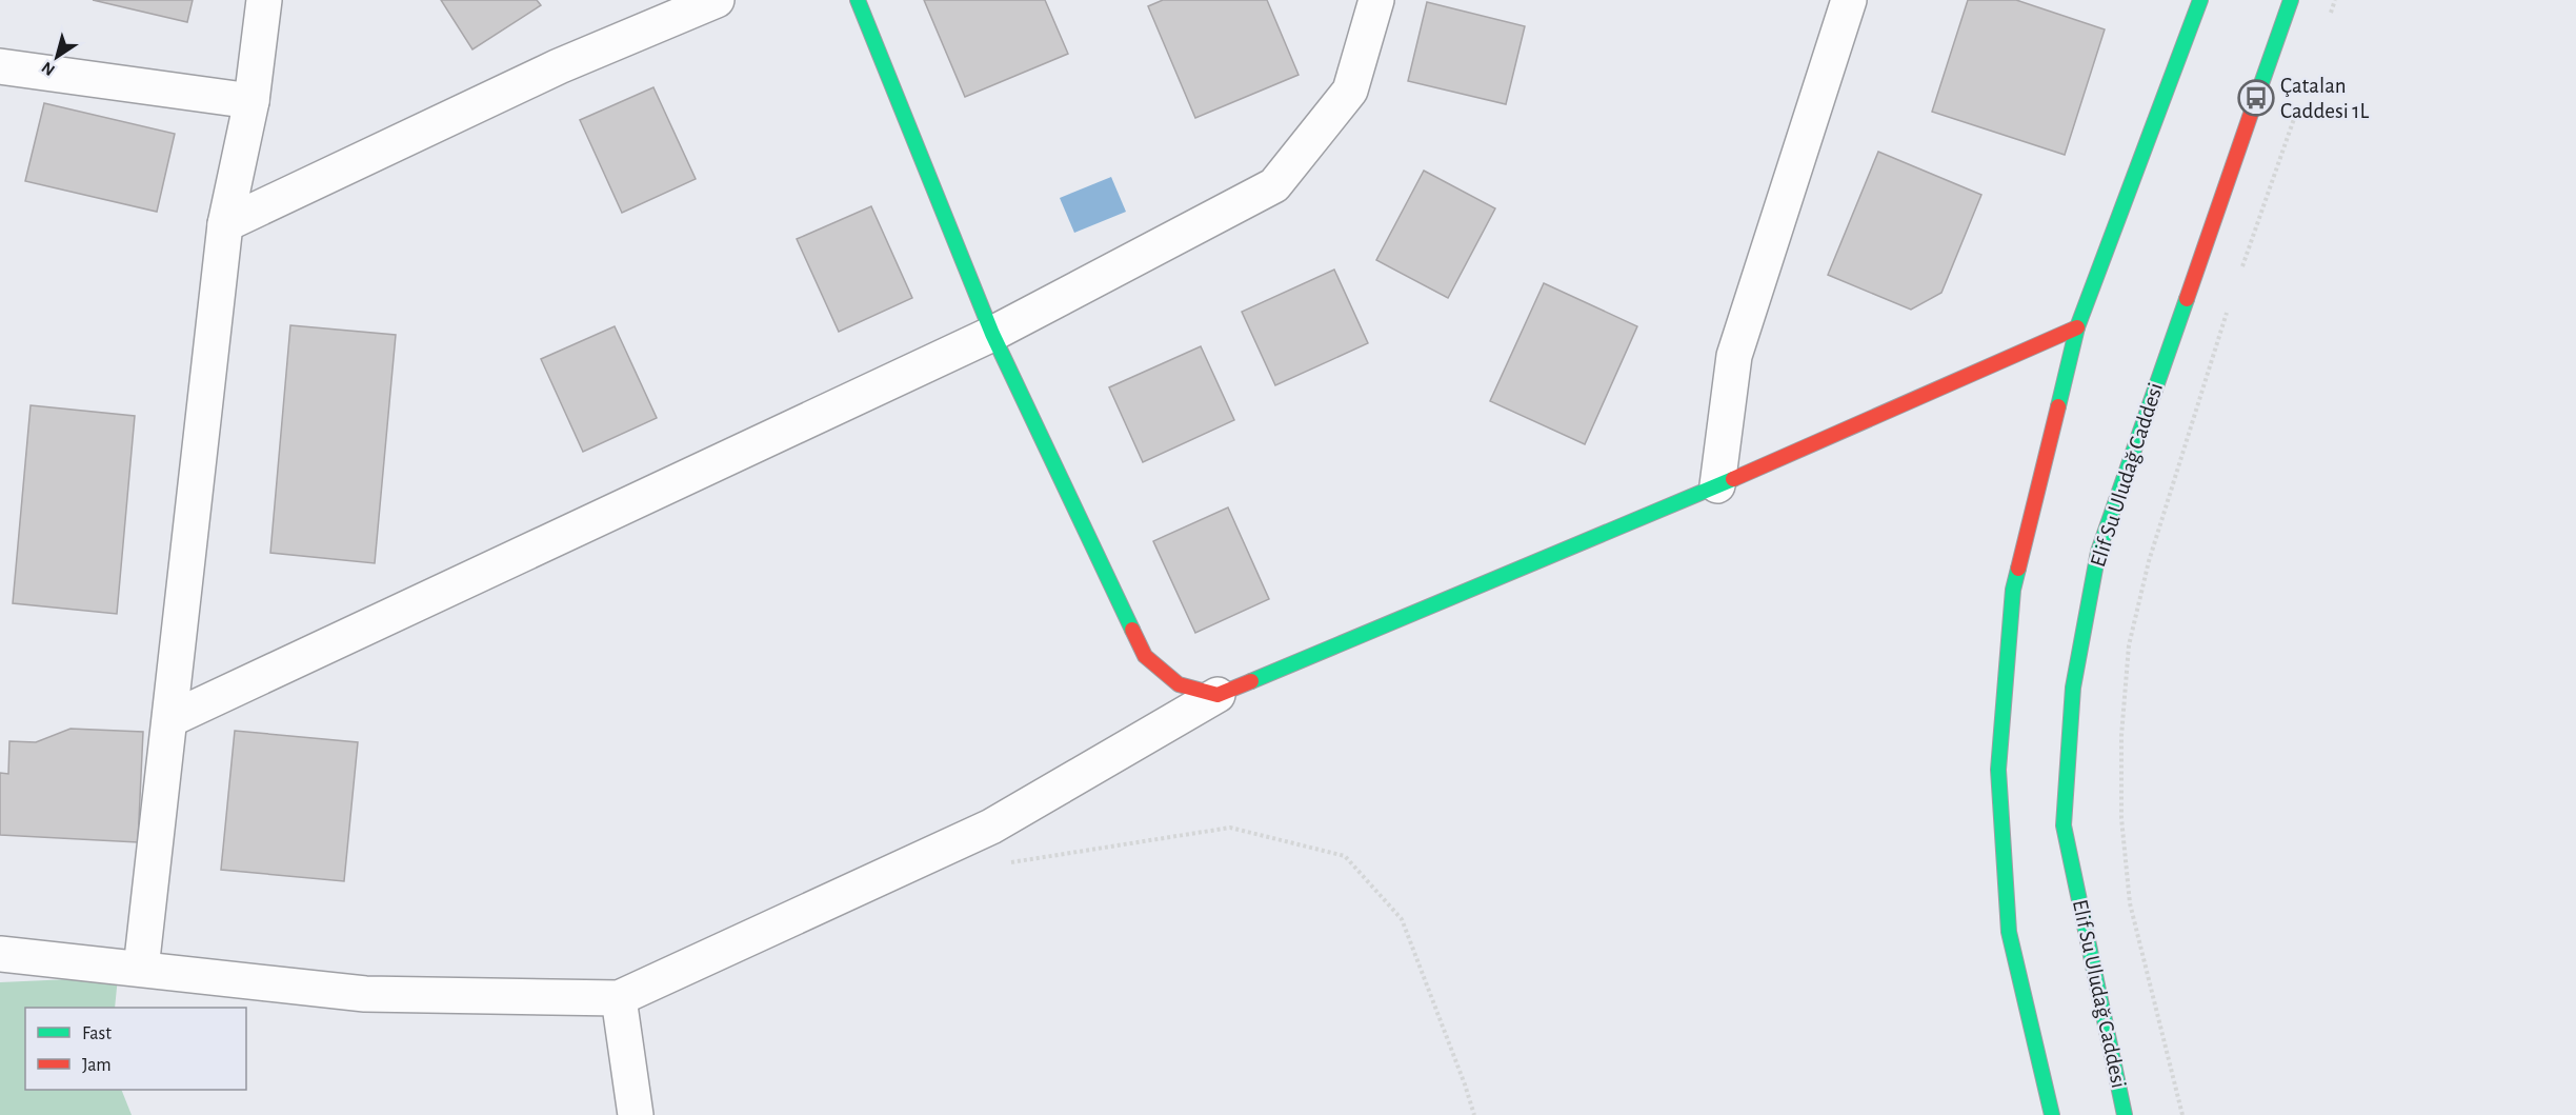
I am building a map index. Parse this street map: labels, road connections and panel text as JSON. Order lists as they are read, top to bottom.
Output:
{
  "streets": {
    "main road": ["Elif Su Uludağ Caddesi"]
  },
  "places": {
    "bus stop": ["Çatalan Caddesi 1L"]
  },
  "legend": ["Fast", "Jam"],
  "north": "bottom left"
}
